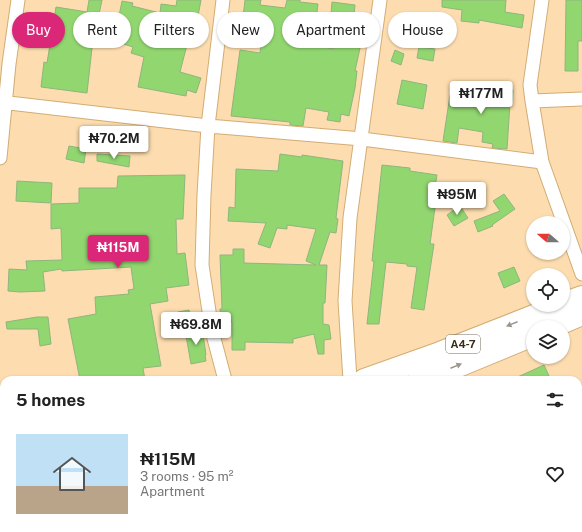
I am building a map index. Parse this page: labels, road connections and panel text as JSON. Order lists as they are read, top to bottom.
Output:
{
  "streets": {
    "highway": ["A4-7"]
  },
  "north": "left",
  "page": {
    "chip": [
      "Buy",
      "Rent",
      "Filters",
      "New",
      "Apartment",
      "House"
    ],
    "price": [
      "₦177M",
      "₦70.2M",
      "₦95M",
      "₦115M",
      "₦69.8M"
    ],
    "heading": "5 homes",
    "list": [
      {
        "name": "₦115M",
        "note": "3 rooms · 95 m² · Apartment"
      }
    ]
  }
}
